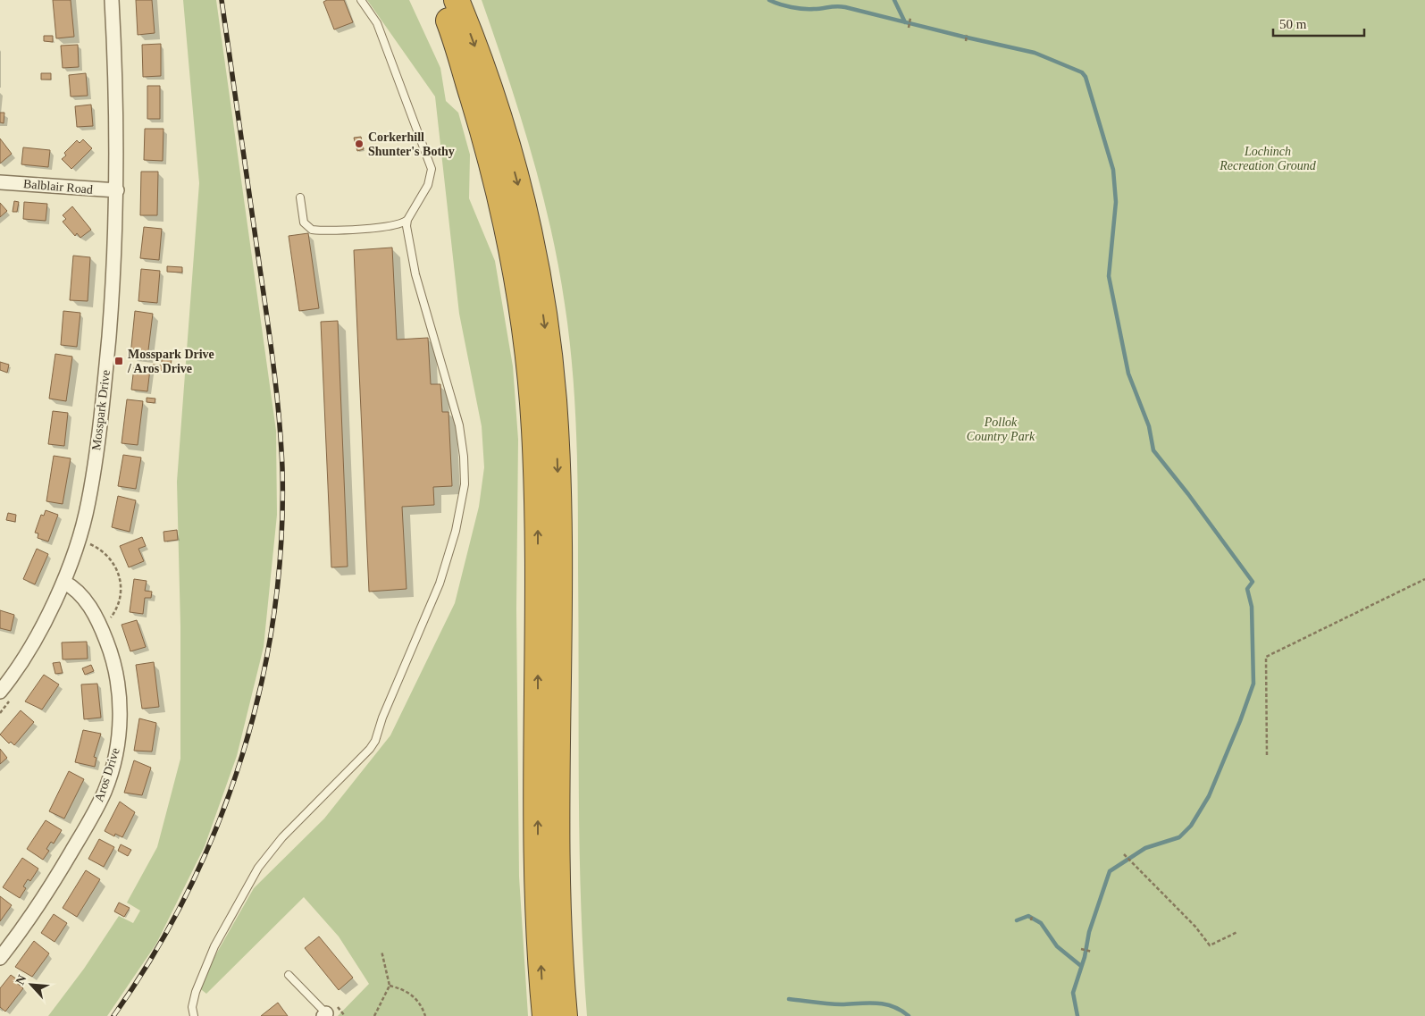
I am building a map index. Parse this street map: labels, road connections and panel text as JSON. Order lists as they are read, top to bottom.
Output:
{
  "streets": {
    "street": ["Balblair Road", "Mosspark Drive", "Aros Drive"]
  },
  "crossings": [
    ["Balblair Road", "Mosspark Drive"],
    ["Mosspark Drive", "Aros Drive"]
  ],
  "parks": ["Lochinch Recreation Ground", "Pollok Country Park"],
  "places": {
    "other": ["Corkerhill Shunter's Bothy"],
    "transit": ["Mosspark Drive / Aros Drive"]
  },
  "scale_bar": "50 m",
  "north": "top left"
}
